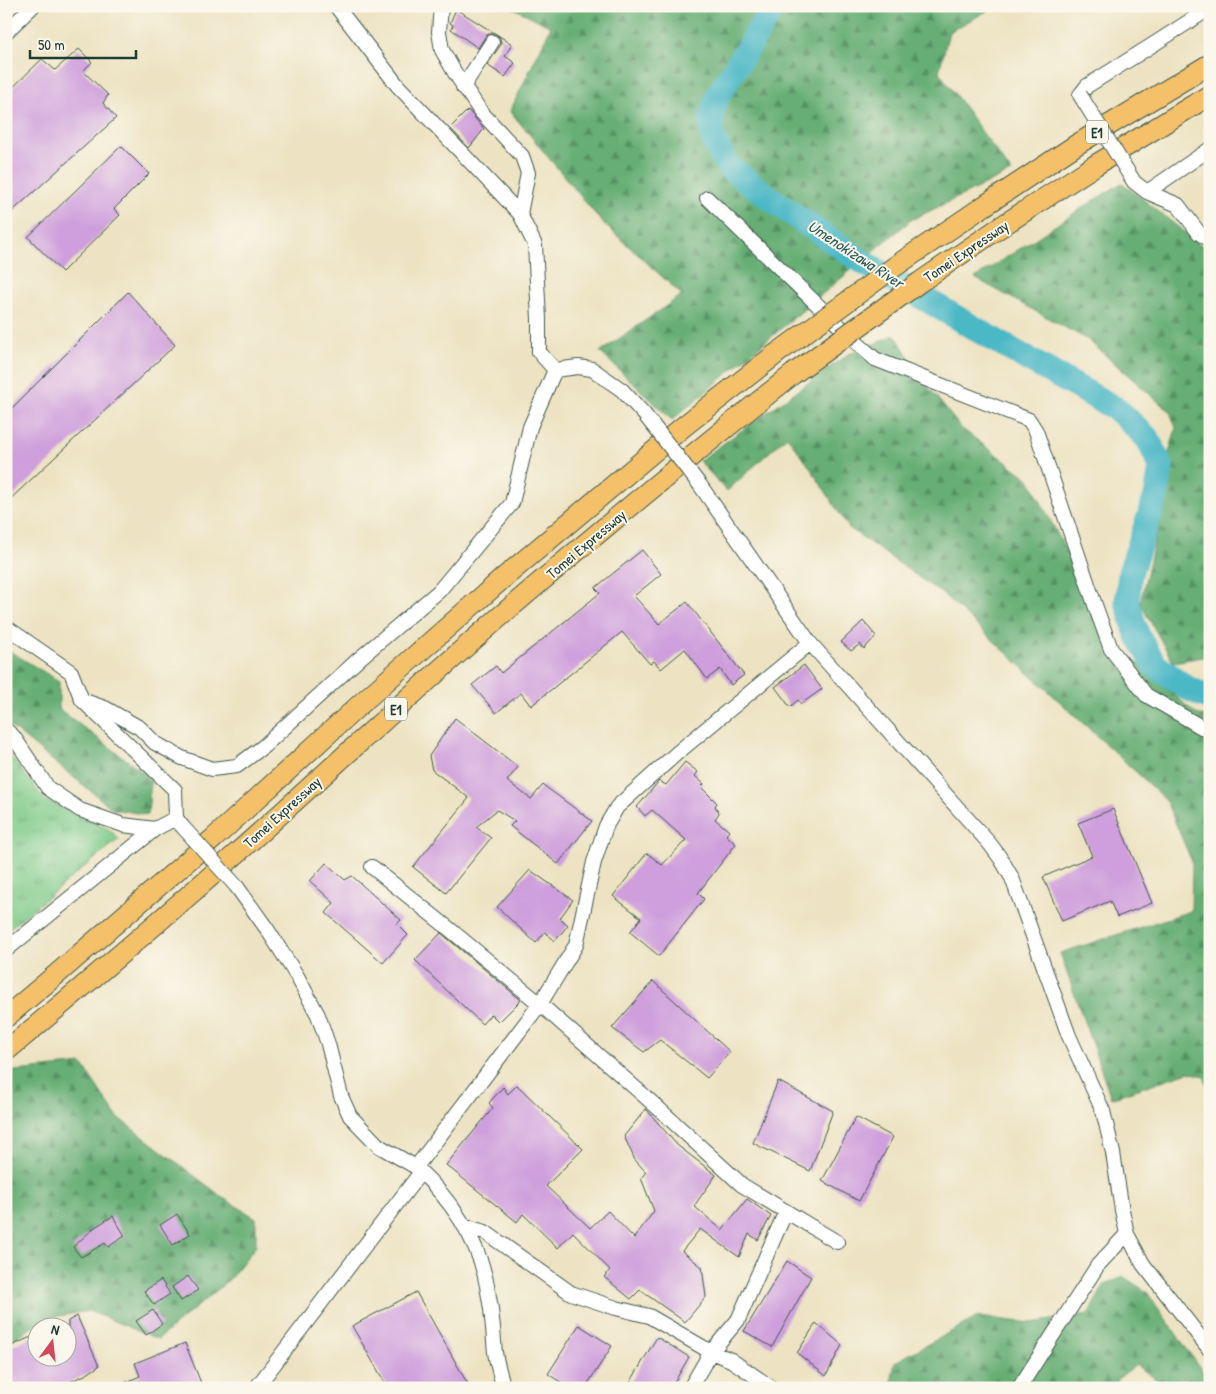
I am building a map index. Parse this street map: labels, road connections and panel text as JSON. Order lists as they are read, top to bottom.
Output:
{
  "streets": {
    "highway": ["E1", "Tomei Expressway"]
  },
  "water": ["Umenokizawa River"],
  "scale_bar": "50 m",
  "north": "top"
}
